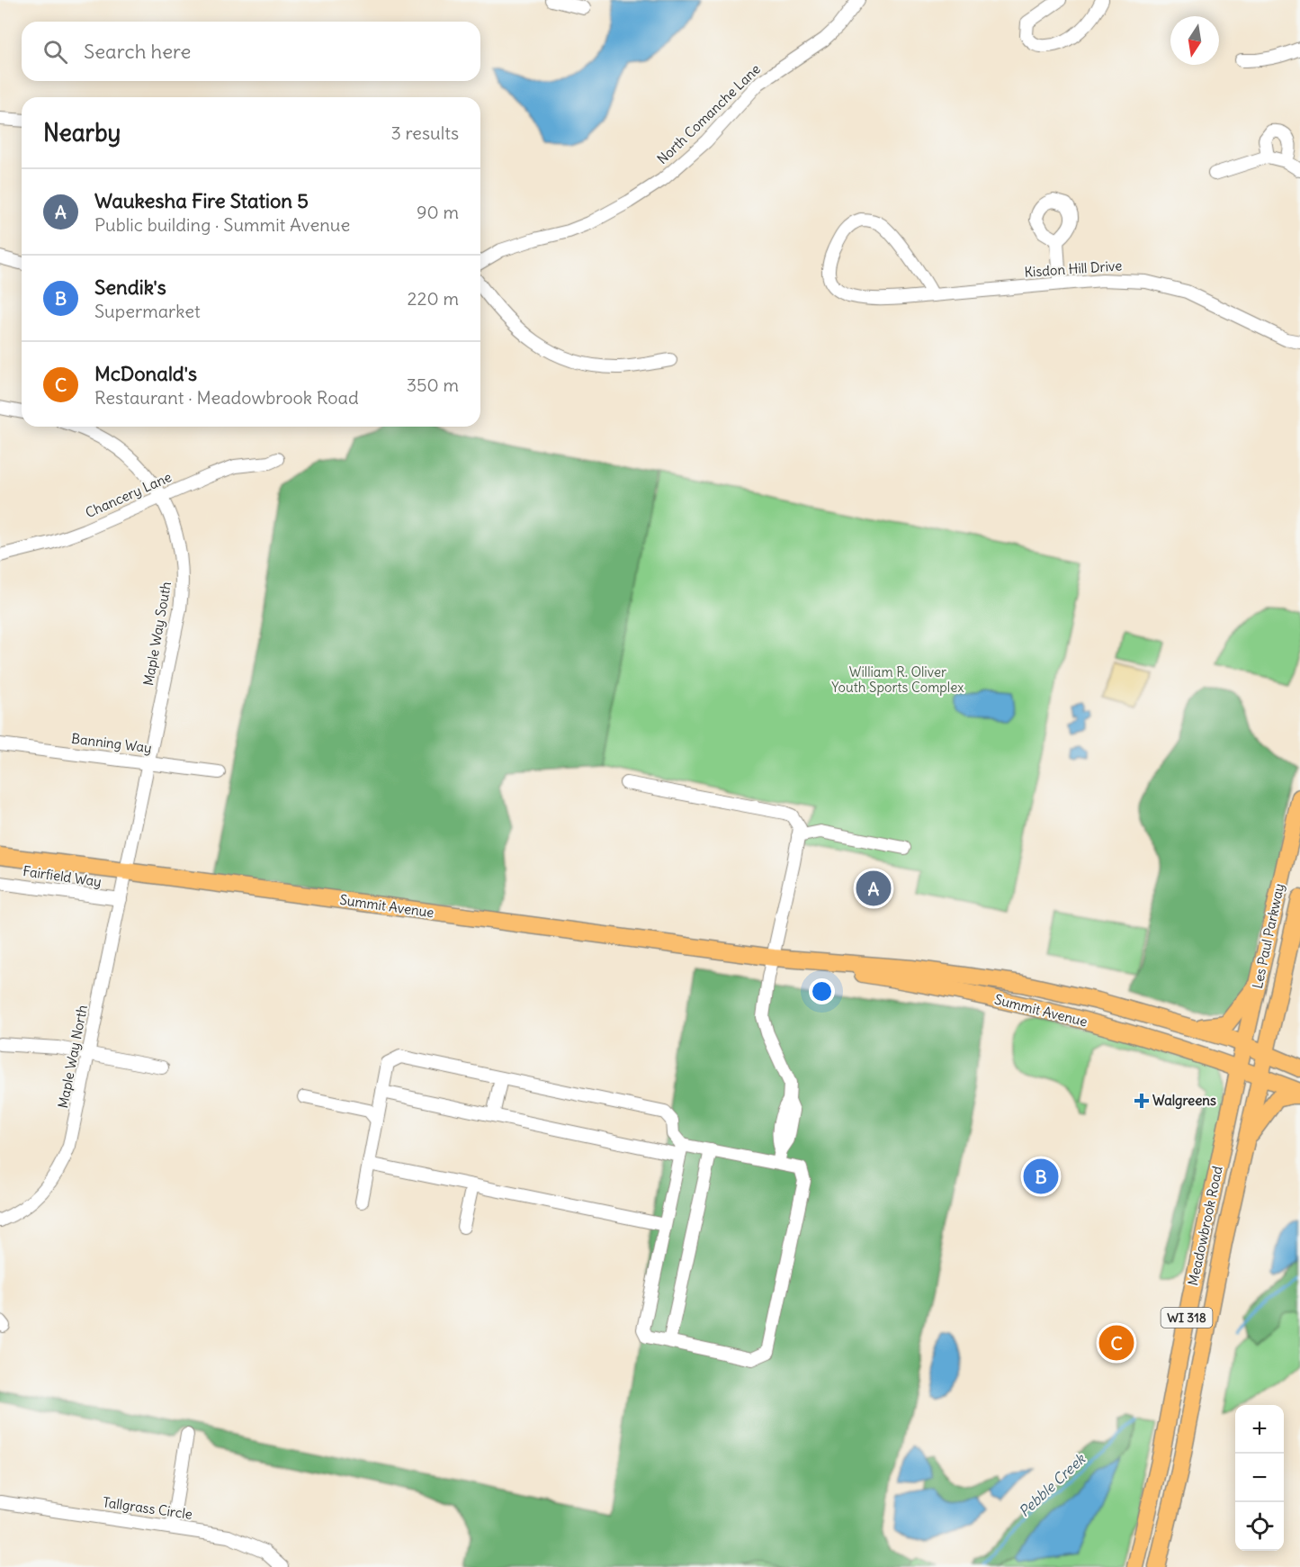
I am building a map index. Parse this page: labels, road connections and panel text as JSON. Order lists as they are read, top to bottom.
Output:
{
  "streets": {
    "main road": [
      "Summit Avenue",
      "Les Paul Parkway",
      "Meadowbrook Road",
      "WI 318"
    ],
    "street": [
      "North Comanche Lane",
      "Kisdon Hill Drive",
      "Chancery Lane",
      "Maple Way South",
      "Banning Way",
      "Fairfield Way",
      "Maple Way North",
      "Tallgrass Circle"
    ]
  },
  "crossings": [
    ["Chancery Lane", "Maple Way South"],
    ["Maple Way South", "Banning Way"],
    ["Maple Way South", "Summit Avenue"],
    ["Maple Way South", "Maple Way North"],
    ["Fairfield Way", "Maple Way North"],
    ["Summit Avenue", "Les Paul Parkway"],
    ["Summit Avenue", "Maple Way North"],
    ["Summit Avenue", "Meadowbrook Road"],
    ["Les Paul Parkway", "Meadowbrook Road"]
  ],
  "water": ["Pebble Creek"],
  "parks": ["William R. Oliver Youth Sports Complex"],
  "places": {
    "health": ["Walgreens"]
  },
  "north": "bottom",
  "page": {
    "search": "Search here",
    "heading": ["Nearby", "3 results"],
    "list": [
      {
        "mark": "A",
        "name": "Waukesha Fire Station 5",
        "note": "Public building · Summit Avenue",
        "value": "90 m"
      },
      {
        "mark": "B",
        "name": "Sendik's",
        "note": "Supermarket",
        "value": "220 m"
      },
      {
        "mark": "C",
        "name": "McDonald's",
        "note": "Restaurant · Meadowbrook Road",
        "value": "350 m"
      }
    ],
    "pins": ["A", "B", "C"],
    "map_buttons": ["+", "−"]
  }
}
